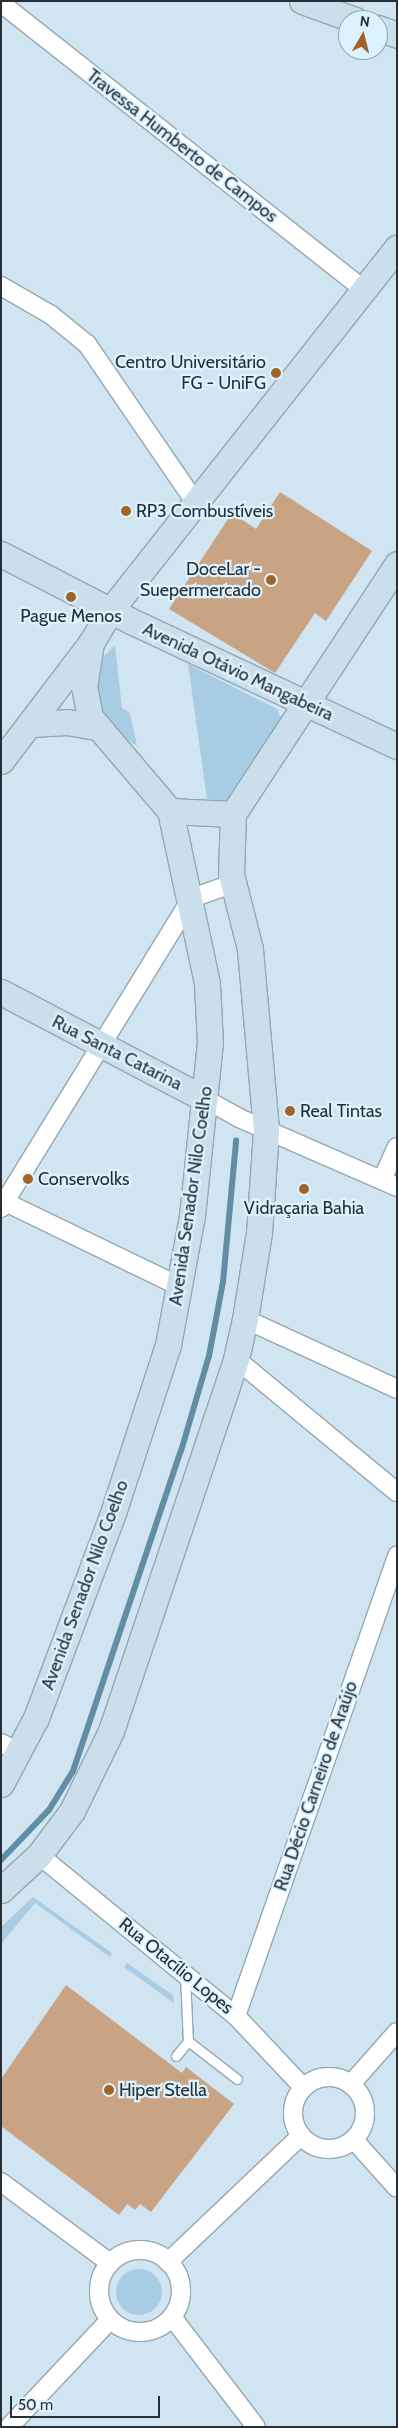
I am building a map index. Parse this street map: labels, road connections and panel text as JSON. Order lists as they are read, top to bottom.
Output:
{
  "streets": {
    "main road": ["Avenida Otávio Mangabeira", "Rua Santa Catarina", "Avenida Senador Nilo Coelho"],
    "street": ["Travessa Humberto de Campos", "Rua Décio Carneiro de Araújo", "Rua Otacílio Lopes"]
  },
  "crossings": [
    ["Rua Santa Catarina", "Avenida Senador Nilo Coelho"],
    ["Rua Décio Carneiro de Araújo", "Rua Otacílio Lopes"]
  ],
  "places": [
    "Centro Universitário FG - UniFG",
    "RP3 Combustíveis",
    "DoceLar - Suepermercado",
    "Pague Menos",
    "Real Tintas",
    "Conservolks",
    "Vidraçaria Bahia",
    "Hiper Stella"
  ],
  "scale_bar": "50 m",
  "north": "top"
}
